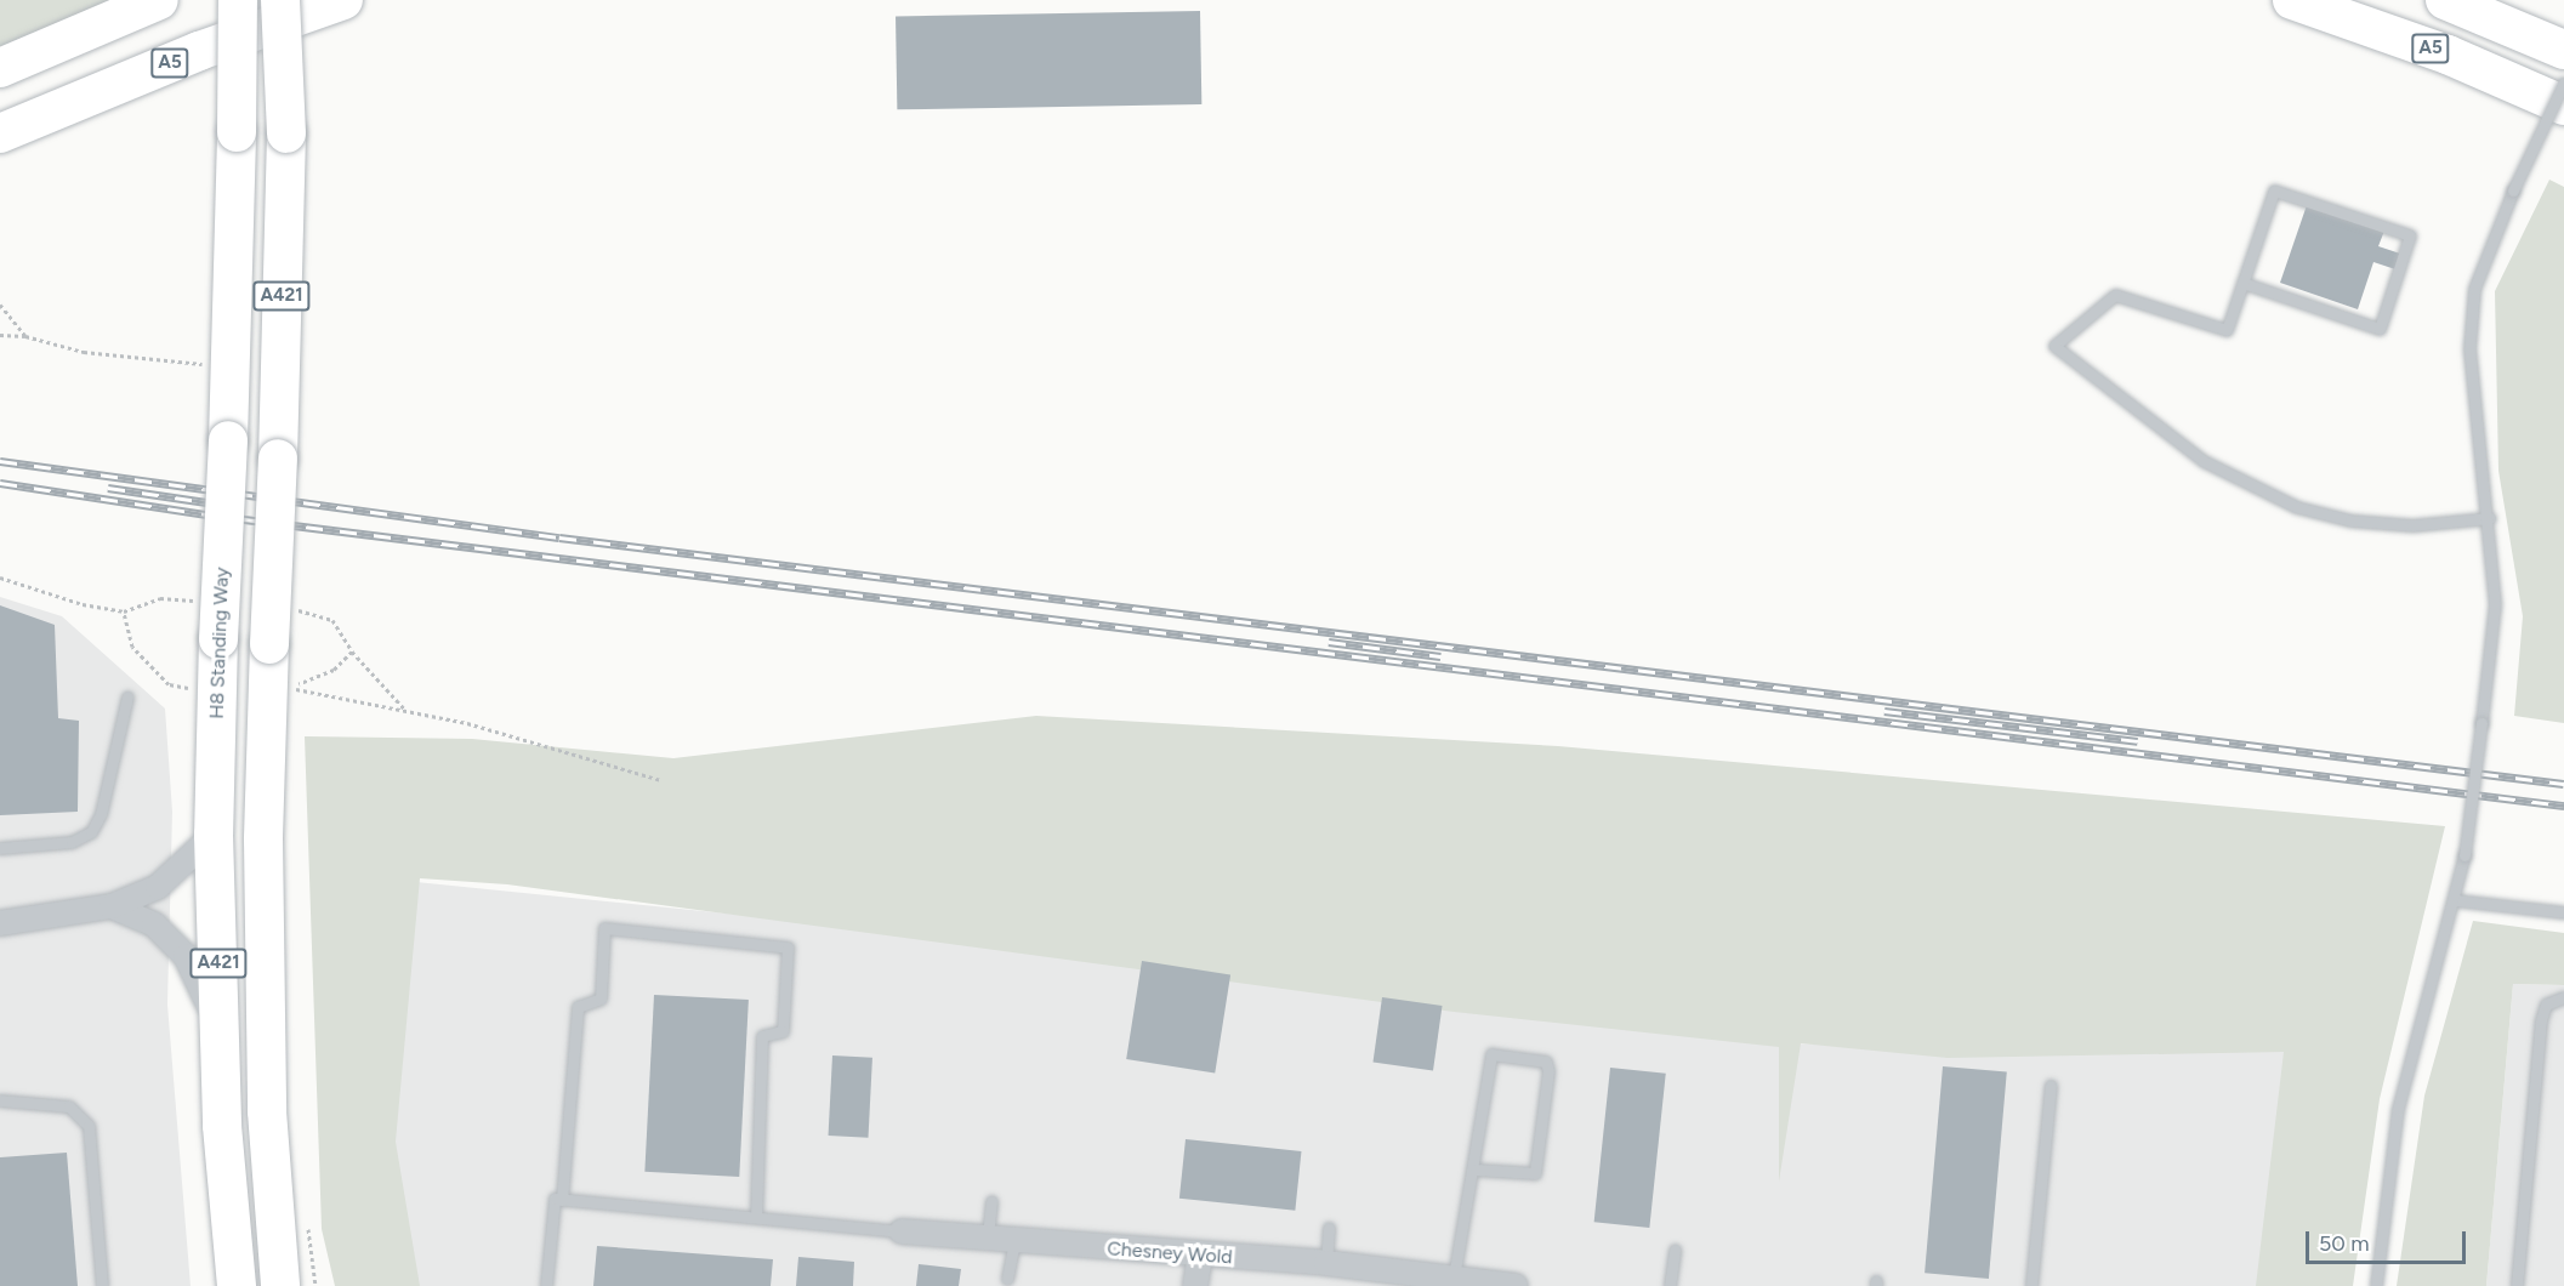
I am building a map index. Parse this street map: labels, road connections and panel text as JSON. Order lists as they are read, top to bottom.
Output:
{
  "streets": {
    "highway": ["A5", "A421", "H8 Standing Way"],
    "street": ["Chesney Wold"]
  },
  "scale_bar": "50 m"
}
